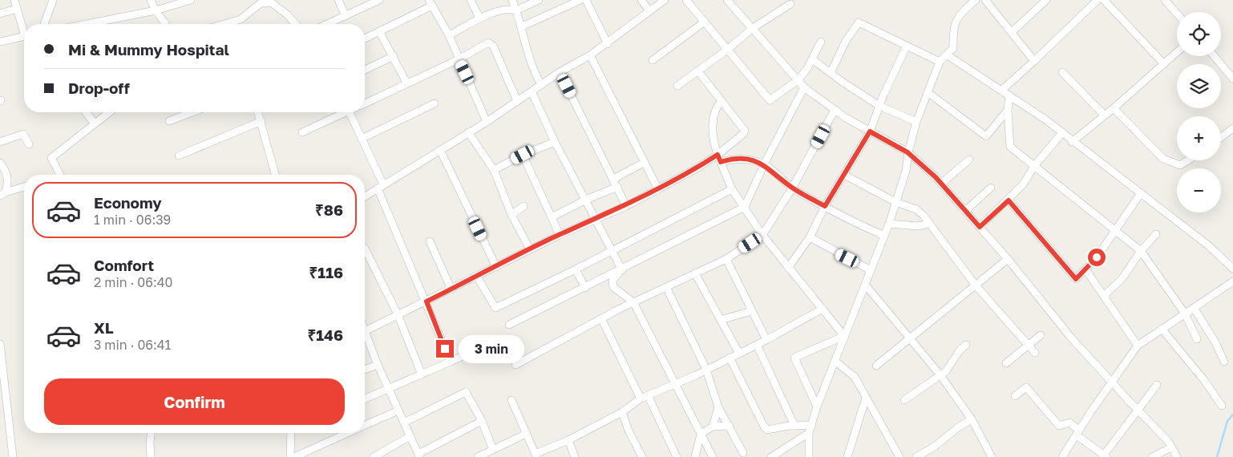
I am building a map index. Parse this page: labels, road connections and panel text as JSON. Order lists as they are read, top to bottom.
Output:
{
  "page": {
    "map_buttons": ["+", "−"],
    "banner": ["Mi & Mummy Hospital", "Drop-off"],
    "list": [
      {
        "name": "Economy",
        "note": "1 min · 06:39",
        "value": "₹86"
      },
      {
        "name": "Comfort",
        "note": "2 min · 06:40",
        "value": "₹116"
      },
      {
        "name": "XL",
        "note": "3 min · 06:41",
        "value": "₹146"
      }
    ],
    "bubble": "3 min",
    "buttons": "Confirm"
  }
}
